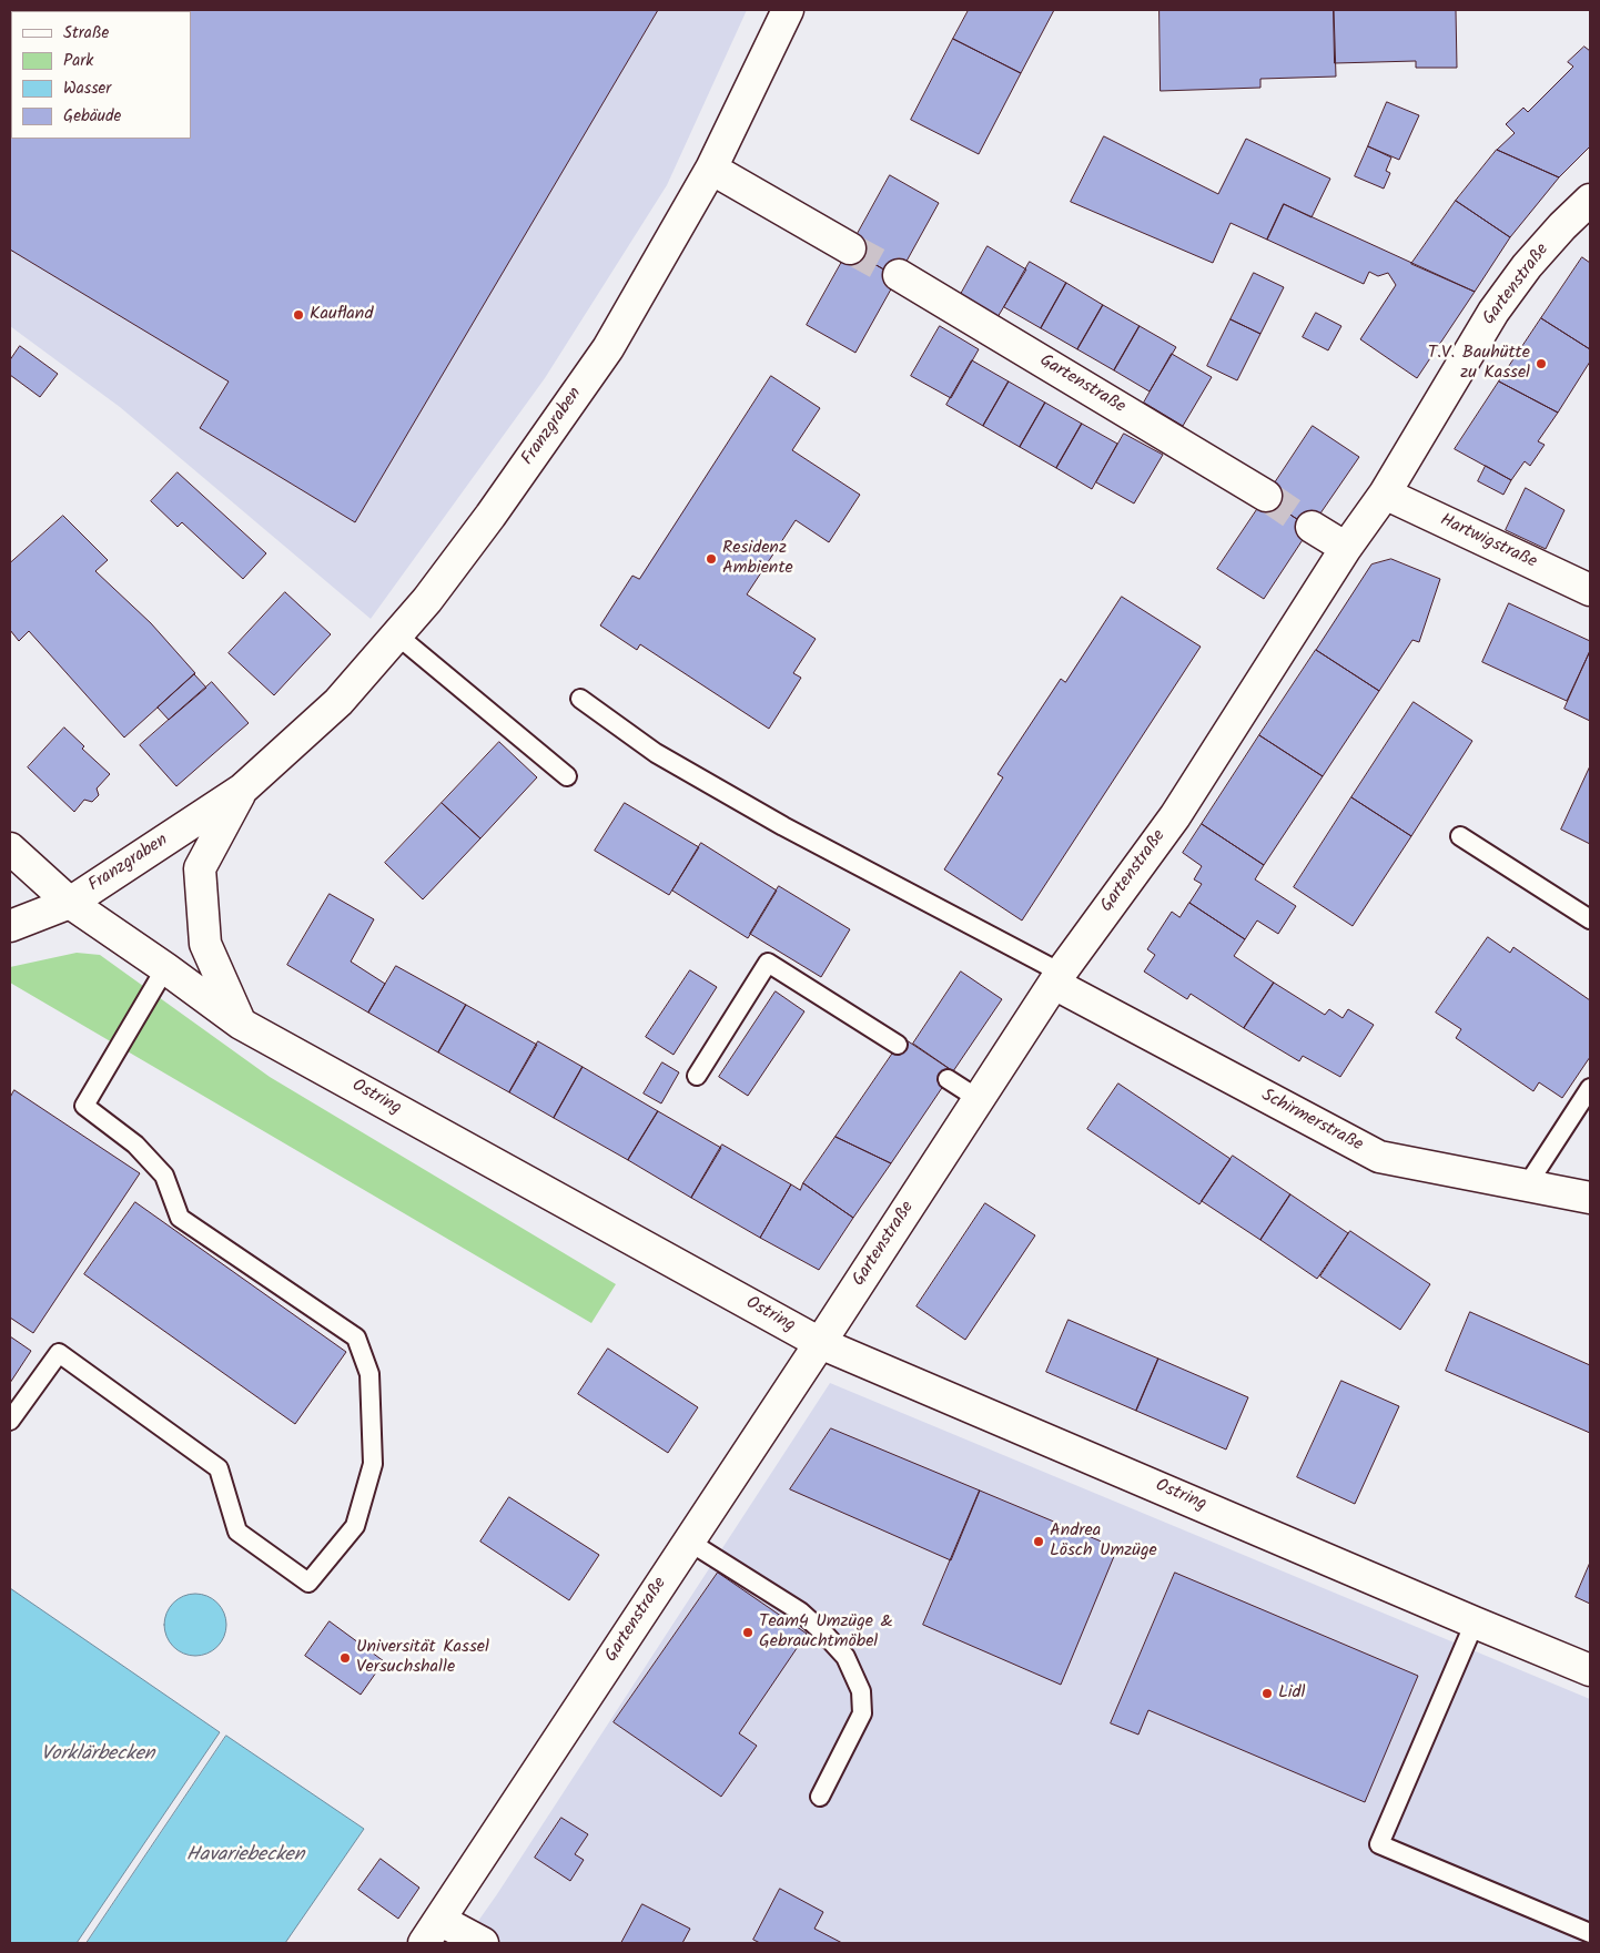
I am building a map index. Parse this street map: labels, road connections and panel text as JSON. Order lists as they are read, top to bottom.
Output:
{
  "streets": {
    "street": [
      "Gartenstraße",
      "Franzgraben",
      "Hartwigstraße",
      "Ostring",
      "Schirmerstraße"
    ]
  },
  "crossings": [
    ["Gartenstraße", "Hartwigstraße"],
    ["Gartenstraße", "Ostring"],
    ["Gartenstraße", "Schirmerstraße"],
    ["Franzgraben", "Ostring"]
  ],
  "water": ["Vorklärbecken", "Havariebecken"],
  "places": [
    "Kaufland",
    "T.V. Bauhütte zu Kassel",
    "Residenz Ambiente",
    "Andrea Lösch Umzüge",
    "Team4 Umzüge & Gebrauchtmöbel",
    "Universität Kassel Versuchshalle",
    "Lidl"
  ],
  "legend": [
    "Straße",
    "Park",
    "Wasser",
    "Gebäude"
  ]
}
